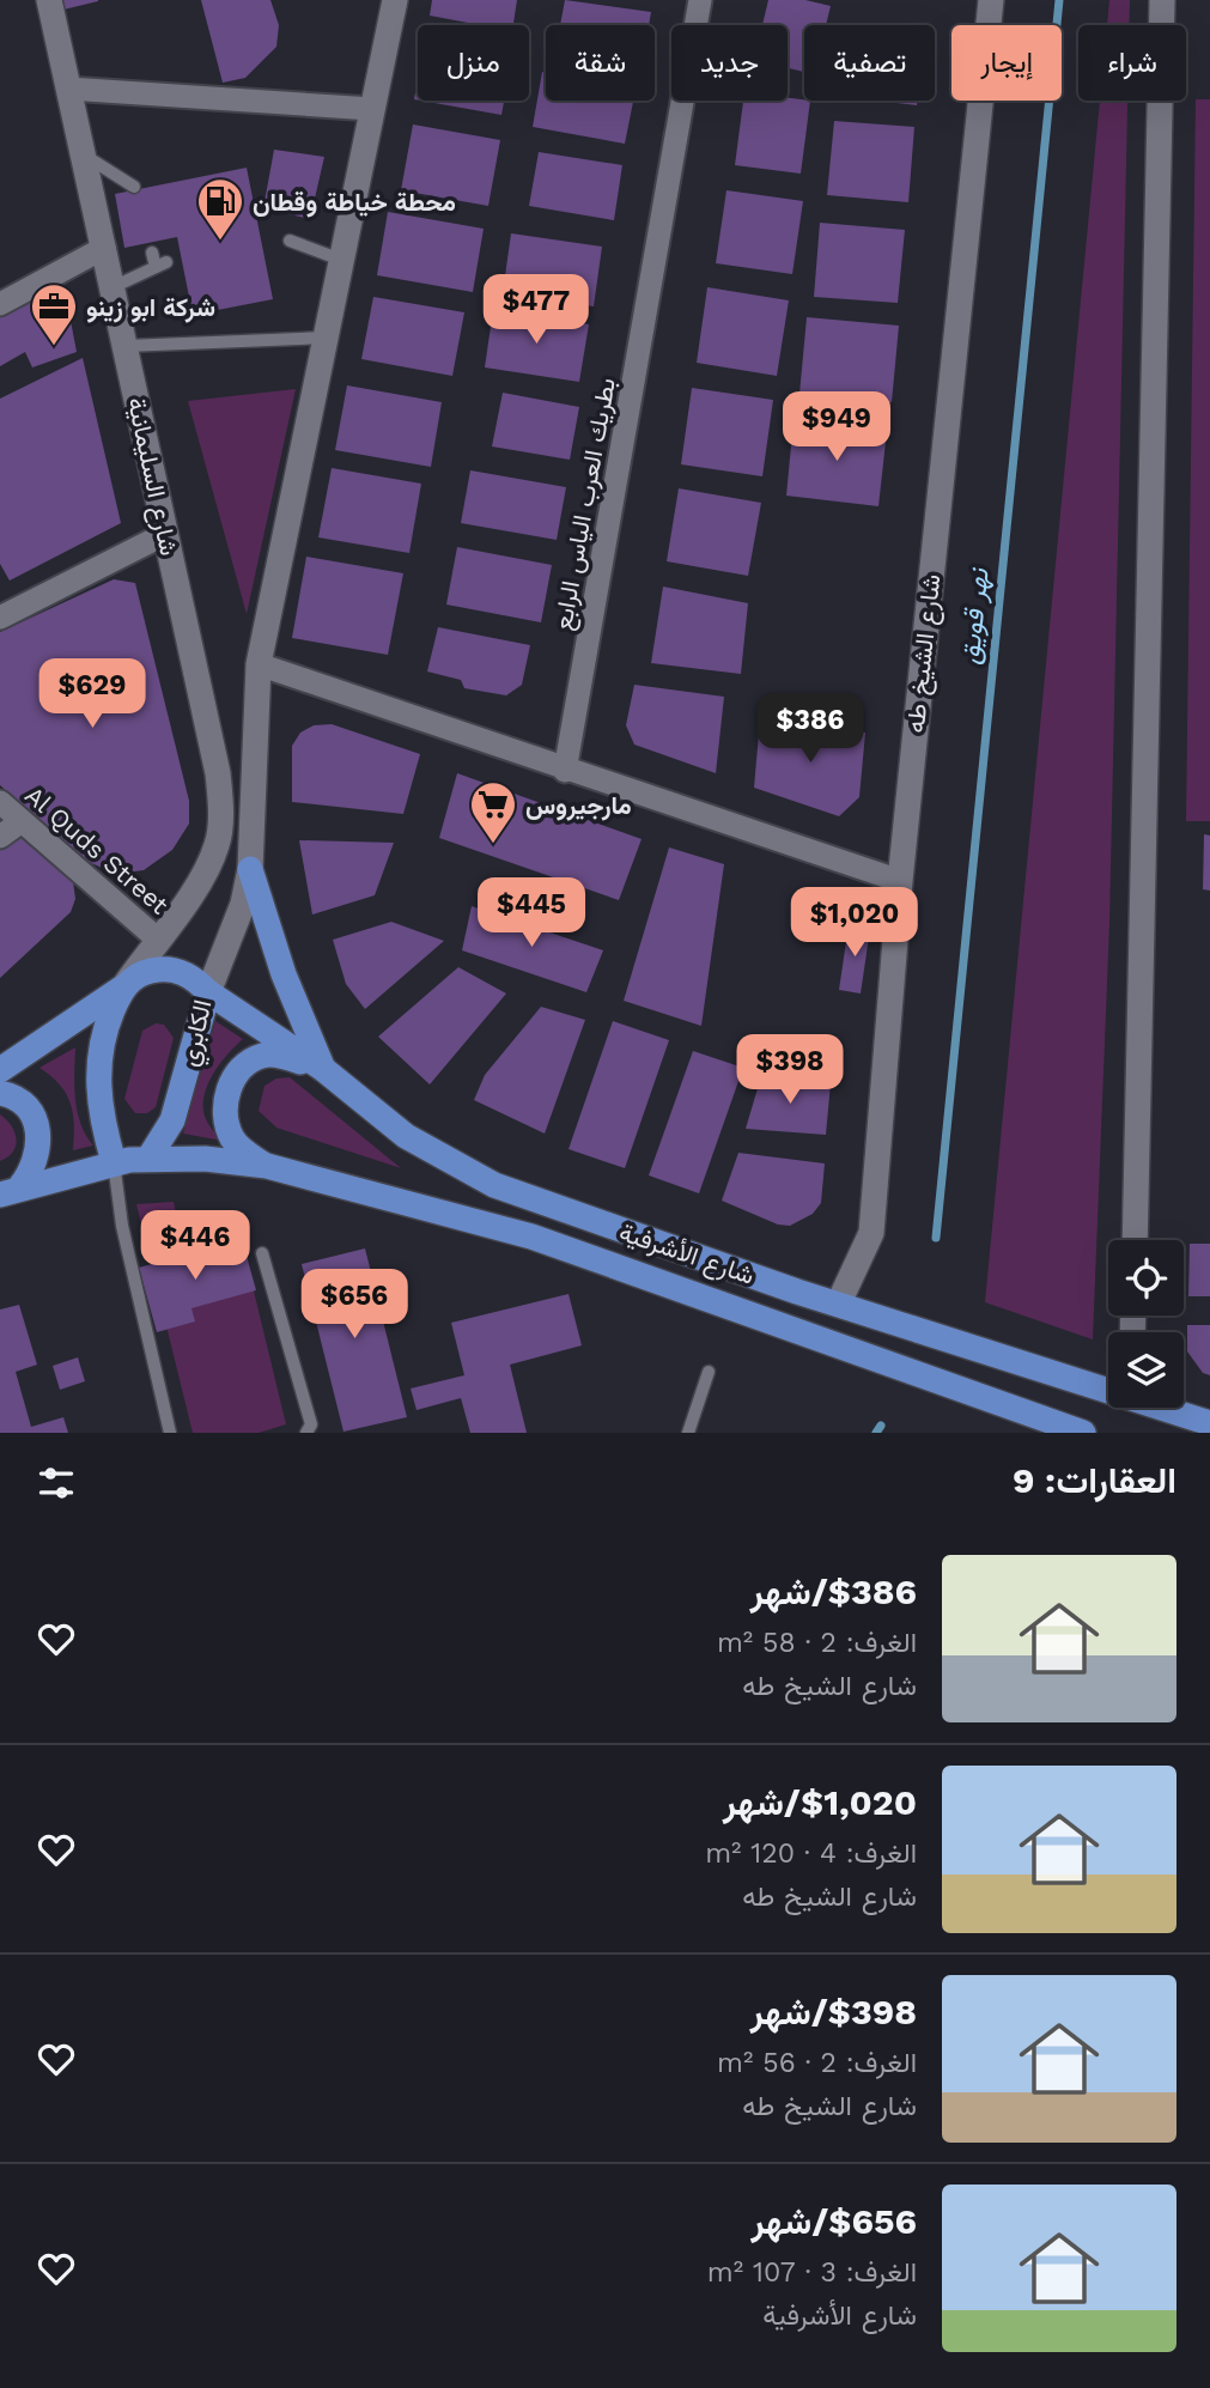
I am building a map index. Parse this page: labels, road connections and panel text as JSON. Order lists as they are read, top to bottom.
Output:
{
  "streets": {
    "main road": [
      "شارع السليمانية",
      "شارع الشيخ طه",
      "الكابري",
      "شارع الأشرفية"
    ],
    "street": ["بطريك العرب الياس الرابع", "Al Quds Street"]
  },
  "crossings": [
    ["شارع السليمانية", "Al Quds Street"],
    ["شارع السليمانية", "الكابري"],
    ["شارع الشيخ طه", "شارع الأشرفية"],
    ["الكابري", "شارع الأشرفية"]
  ],
  "water": ["نهر قويق"],
  "places": {
    "fuel station": ["محطة خياطة وقطان"],
    "office": ["شركة ابو زينو"],
    "supermarket": ["مارجيروس"]
  },
  "page": {
    "chip": [
      "شراء",
      "إيجار",
      "تصفية",
      "جديد",
      "شقة",
      "منزل"
    ],
    "price": [
      "$477",
      "$949",
      "$629",
      "$386",
      "$445",
      "$1,020",
      "$398",
      "$446",
      "$656"
    ],
    "heading": "العقارات: 9",
    "list": [
      {
        "name": "$386/شهر",
        "note": "الغرف: 2 · 58 m² · شارع الشيخ طه"
      },
      {
        "name": "$1,020/شهر",
        "note": "الغرف: 4 · 120 m² · شارع الشيخ طه"
      },
      {
        "name": "$398/شهر",
        "note": "الغرف: 2 · 56 m² · شارع الشيخ طه"
      },
      {
        "name": "$656/شهر",
        "note": "الغرف: 3 · 107 m² · شارع الأشرفية"
      }
    ]
  }
}
